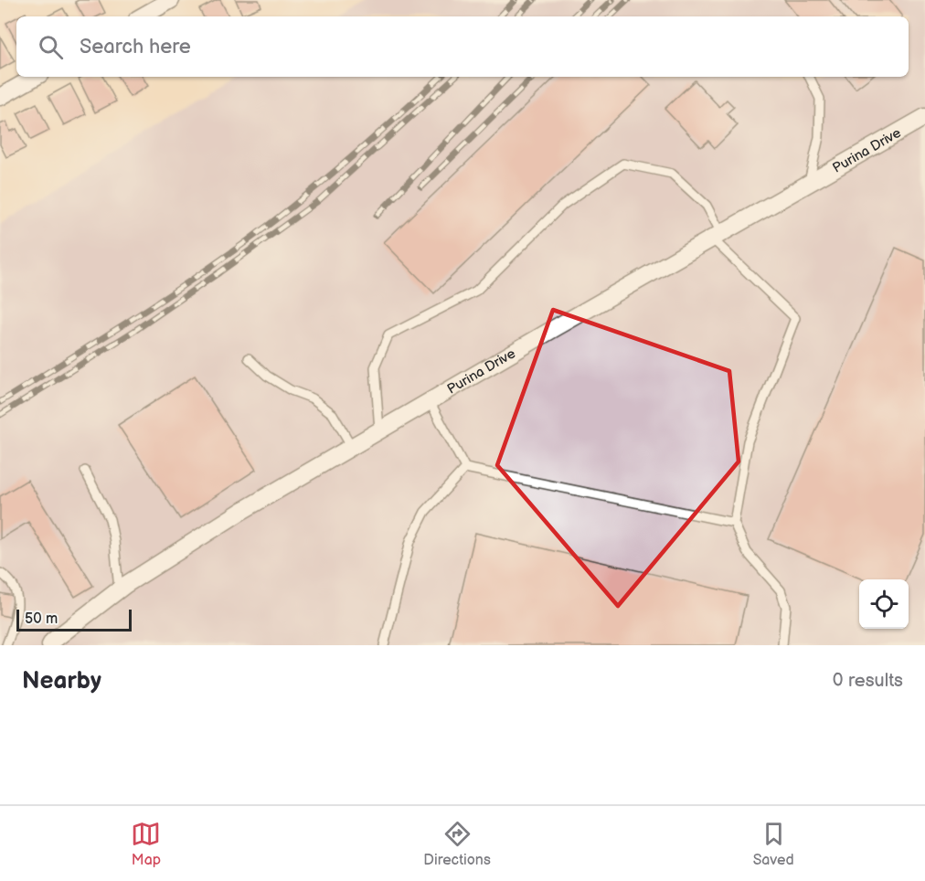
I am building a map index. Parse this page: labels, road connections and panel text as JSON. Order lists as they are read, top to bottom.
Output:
{
  "streets": {
    "street": ["Purina Drive"]
  },
  "scale_bar": "50 m",
  "page": {
    "search": "Search here",
    "scale": "50 m",
    "heading": ["Nearby", "0 results"],
    "nav": ["Map", "Directions", "Saved"]
  }
}
